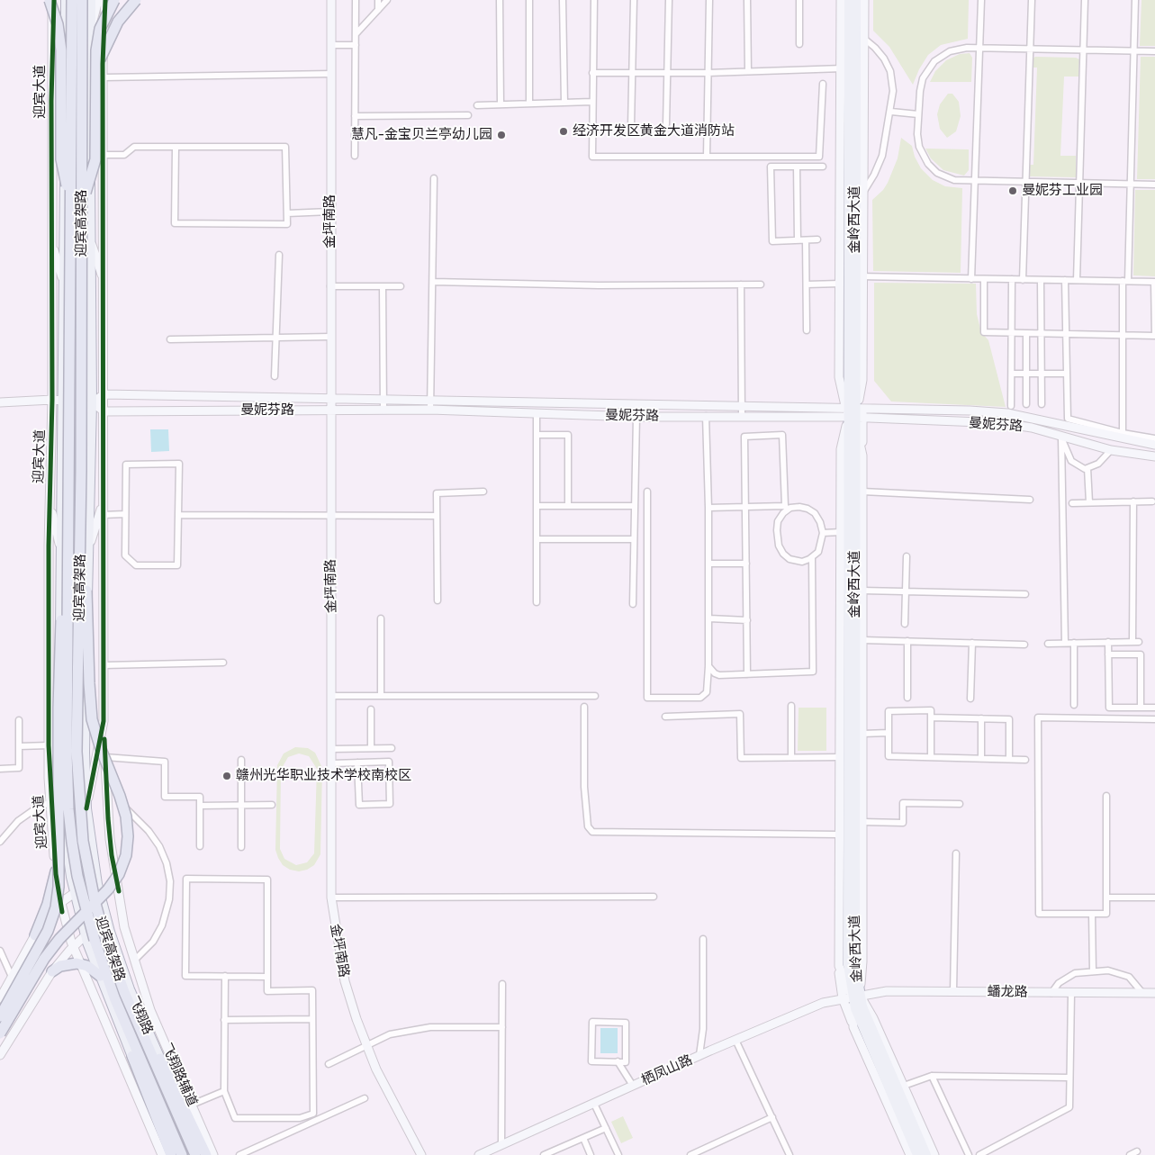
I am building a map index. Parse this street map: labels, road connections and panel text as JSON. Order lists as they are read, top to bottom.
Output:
{
  "streets": {
    "highway": ["迎宾高架路"],
    "main road": ["迎宾大道", "金岭西大道", "飞翔路"],
    "street": [
      "金坪南路",
      "曼妮芬路",
      "蟠龙路",
      "栖凤山路",
      "飞翔路辅道"
    ]
  },
  "crossings": [
    ["迎宾大道", "飞翔路"],
    ["金岭西大道", "曼妮芬路"],
    ["金岭西大道", "蟠龙路"],
    ["金岭西大道", "栖凤山路"],
    ["金坪南路", "曼妮芬路"],
    ["蟠龙路", "栖凤山路"]
  ],
  "places": [
    "经济开发区黄金大道消防站",
    "慧凡-金宝贝兰亭幼儿园",
    "曼妮芬工业园",
    "赣州光华职业技术学校南校区"
  ]
}
